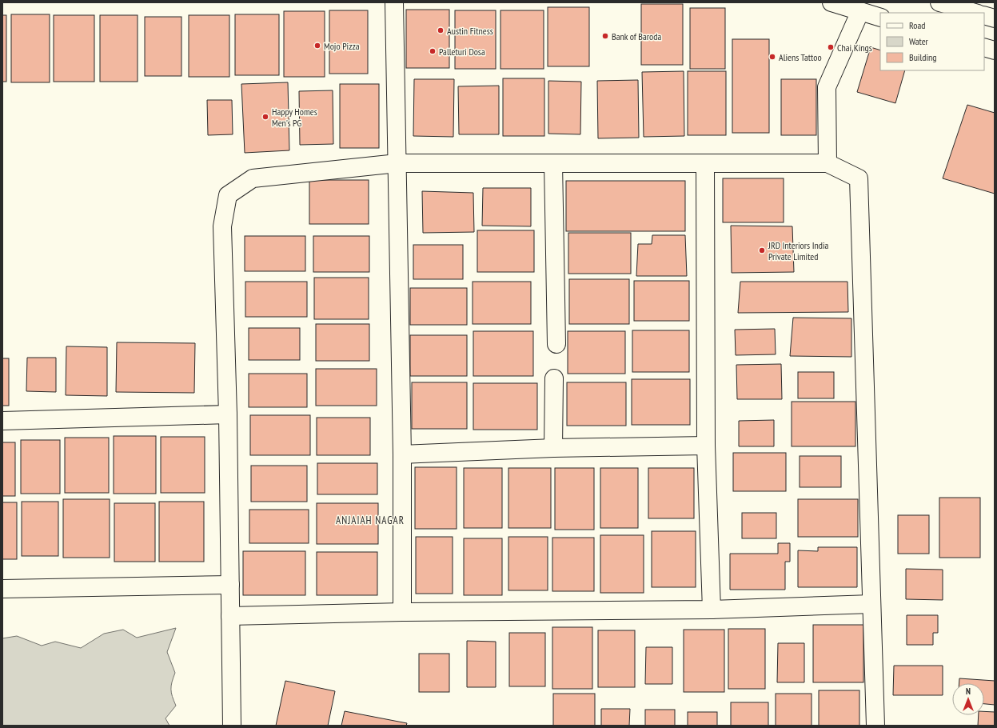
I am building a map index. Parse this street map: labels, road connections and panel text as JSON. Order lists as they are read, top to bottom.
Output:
{
  "districts": ["ANJAIAH NAGAR"],
  "places": [
    "Austin Fitness",
    "Bank of Baroda",
    "Mojo Pizza",
    "Chai Kings",
    "Palleturi Dosa",
    "Aliens Tattoo",
    "Happy Homes Men's PG",
    "JRD Interiors India Private Limited"
  ],
  "legend": ["Road", "Water", "Building"],
  "north": "top"
}
